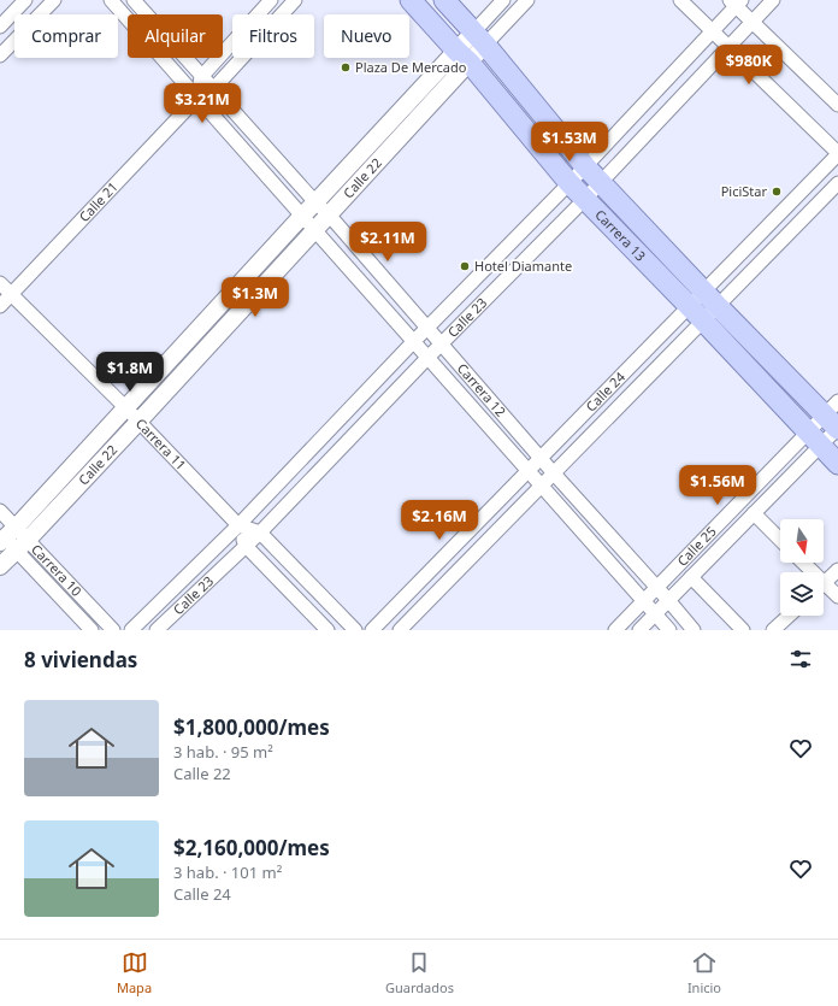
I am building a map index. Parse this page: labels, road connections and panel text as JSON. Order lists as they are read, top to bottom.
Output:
{
  "streets": {
    "main road": ["Carrera 13"],
    "street": [
      "Calle 22",
      "Calle 21",
      "Calle 23",
      "Carrera 12",
      "Calle 24",
      "Carrera 11",
      "Calle 25",
      "Carrera 10"
    ]
  },
  "crossings": [
    ["Calle 22", "Carrera 13"],
    ["Calle 22", "Carrera 12"],
    ["Calle 22", "Carrera 11"],
    ["Calle 22", "Carrera 10"],
    ["Calle 21", "Carrera 12"],
    ["Calle 21", "Carrera 11"],
    ["Carrera 13", "Calle 23"],
    ["Carrera 13", "Calle 24"],
    ["Carrera 13", "Calle 25"],
    ["Calle 23", "Carrera 12"],
    ["Calle 23", "Carrera 11"],
    ["Carrera 12", "Calle 24"],
    ["Carrera 12", "Calle 25"]
  ],
  "places": ["Plaza De Mercado", "PiciStar", "Hotel Diamante"],
  "north": "bottom",
  "page": {
    "chip": [
      "Comprar",
      "Alquilar",
      "Filtros",
      "Nuevo"
    ],
    "price": [
      "$980K",
      "$3.21M",
      "$1.53M",
      "$2.11M",
      "$1.3M",
      "$1.8M",
      "$1.56M",
      "$2.16M"
    ],
    "heading": "8 viviendas",
    "list": [
      {
        "name": "$1,800,000/mes",
        "note": "3 hab. · 95 m² · Calle 22"
      },
      {
        "name": "$2,160,000/mes",
        "note": "3 hab. · 101 m² · Calle 24"
      }
    ],
    "tabs": ["Mapa", "Guardados", "Inicio"]
  }
}
